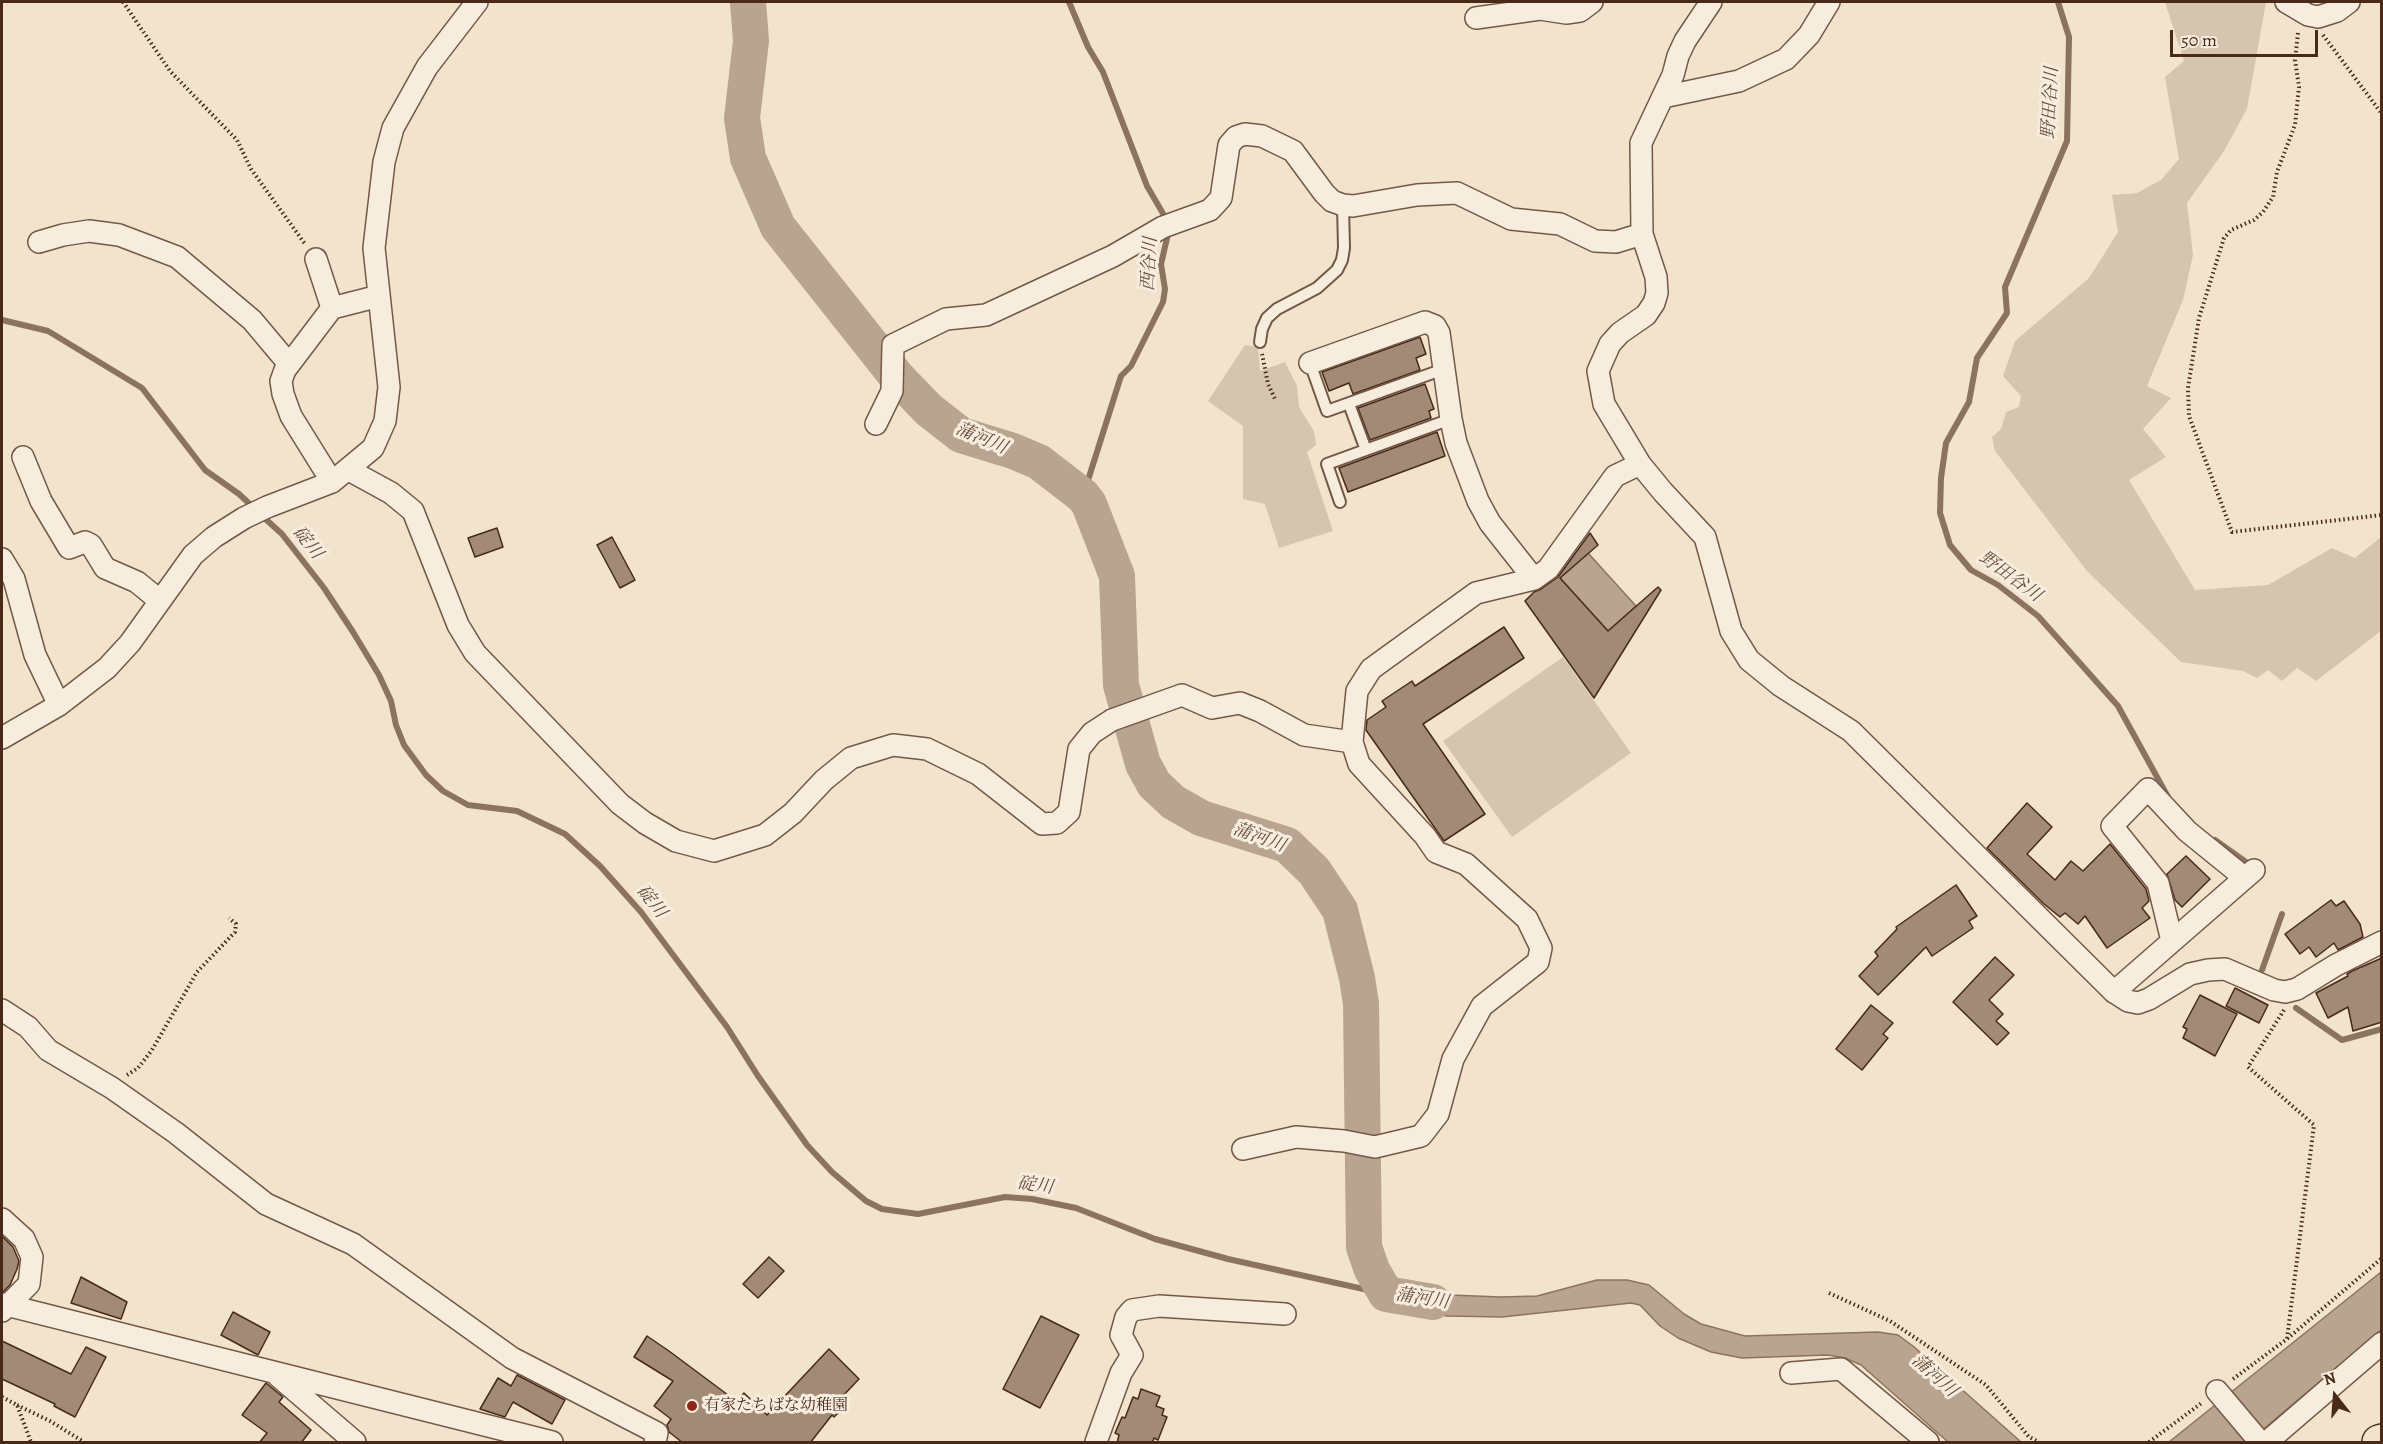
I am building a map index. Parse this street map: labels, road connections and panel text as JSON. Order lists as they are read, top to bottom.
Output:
{
  "water": [
    "野田谷川",
    "西谷川",
    "蒲河川",
    "碇川"
  ],
  "places": ["有家たちばな幼稚園"],
  "scale_bar": "50 m",
  "north": "top"
}
